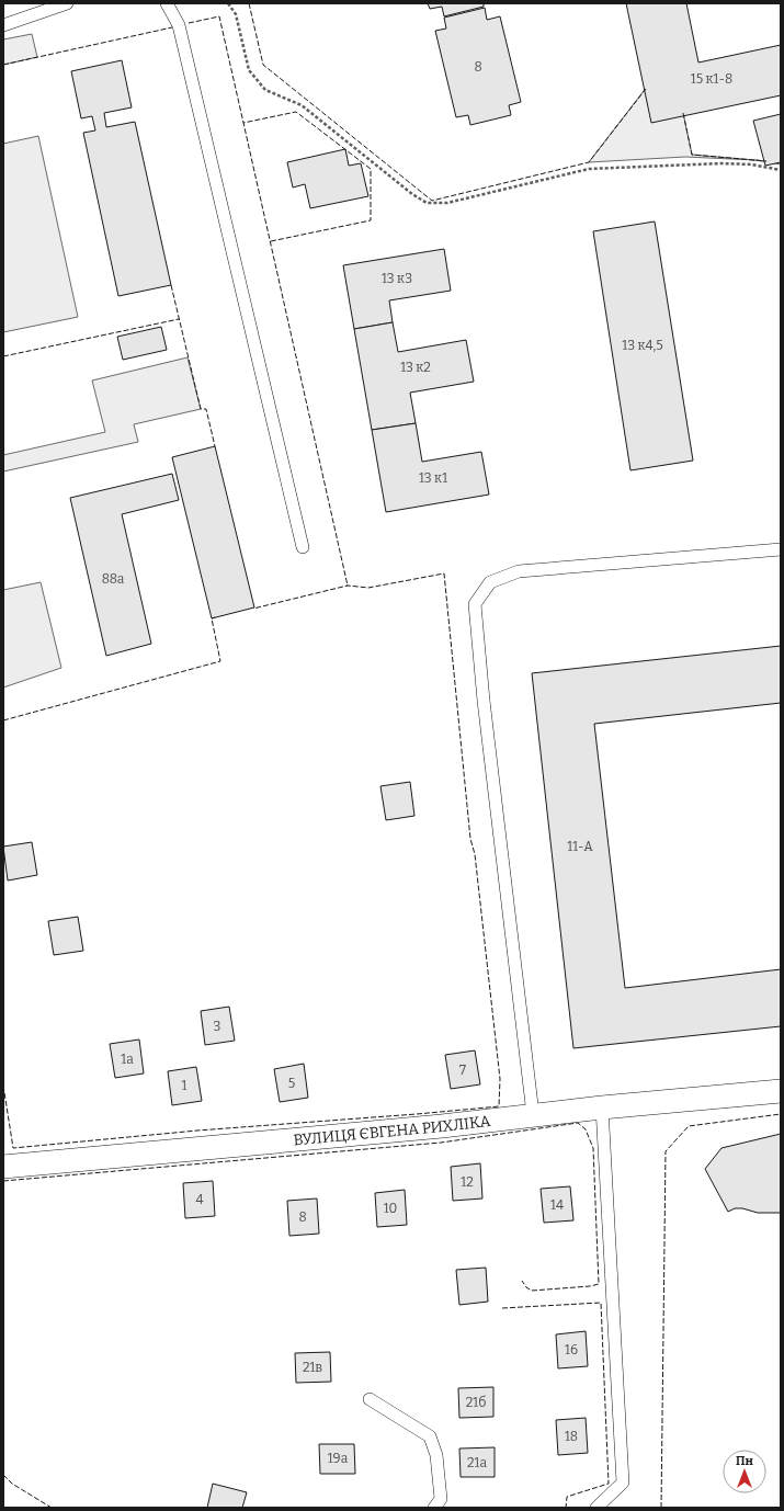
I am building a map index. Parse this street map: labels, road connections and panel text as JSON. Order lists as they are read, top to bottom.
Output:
{
  "streets": {
    "street": ["ВУЛИЦЯ ЄВГЕНА РИХЛІКА"]
  },
  "house_numbers": [
    "8",
    "15 к1-8",
    "13 к3",
    "13 к4,5",
    "13 к2",
    "13 к1",
    "88а",
    "11-А",
    "3",
    "1а",
    "7",
    "5",
    "1",
    "12",
    "4",
    "14",
    "10",
    "8",
    "16",
    "21в",
    "21б",
    "18",
    "19а",
    "21а"
  ],
  "north": "top"
}
